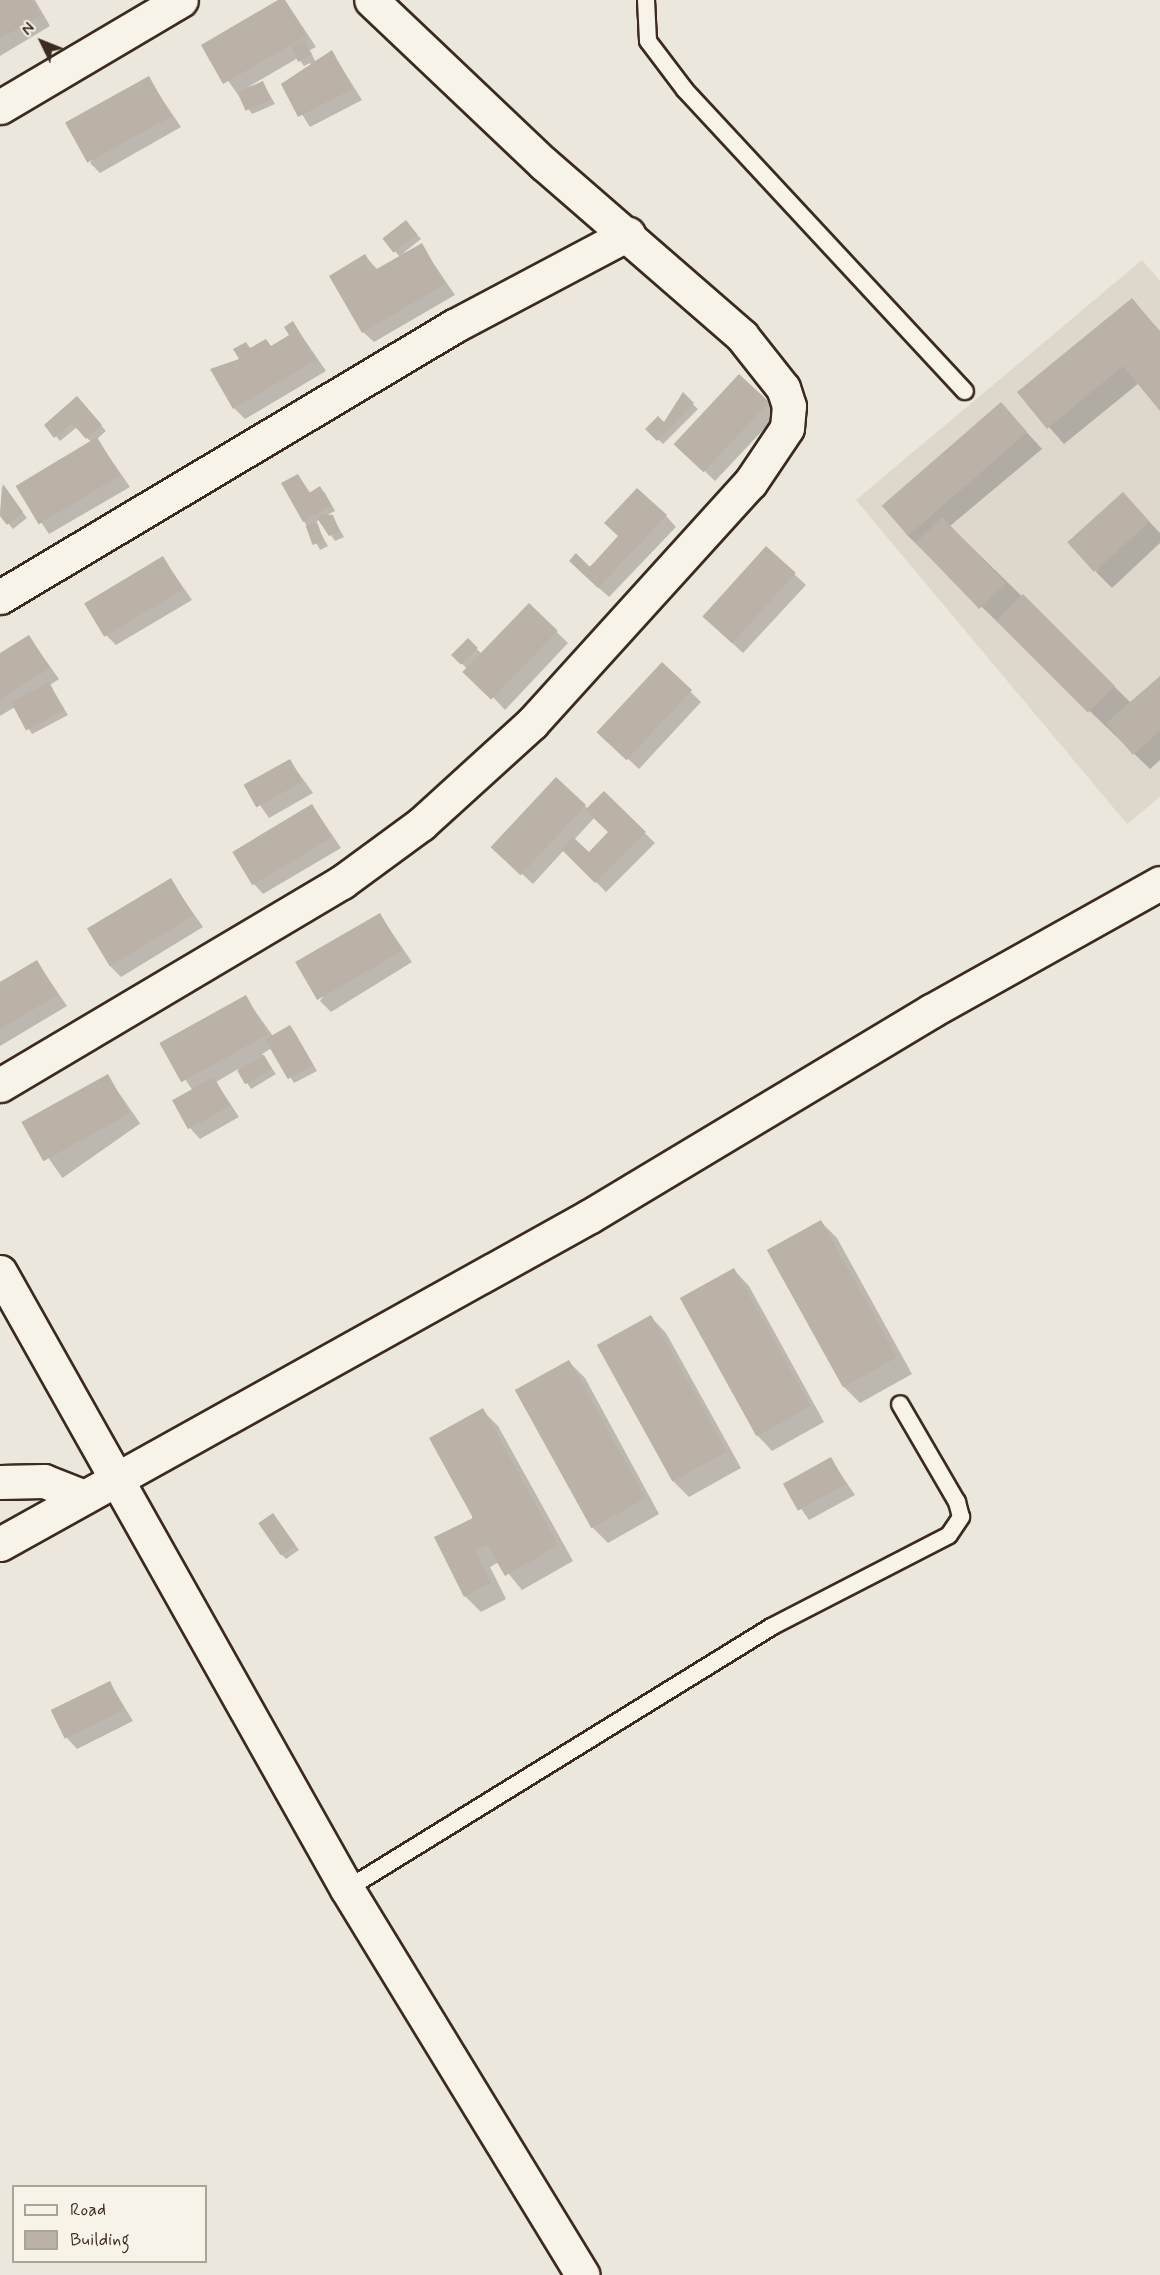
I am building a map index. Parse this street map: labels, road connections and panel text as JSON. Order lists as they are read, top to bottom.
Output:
{
  "legend": ["Road", "Building"],
  "north": "top left"
}
